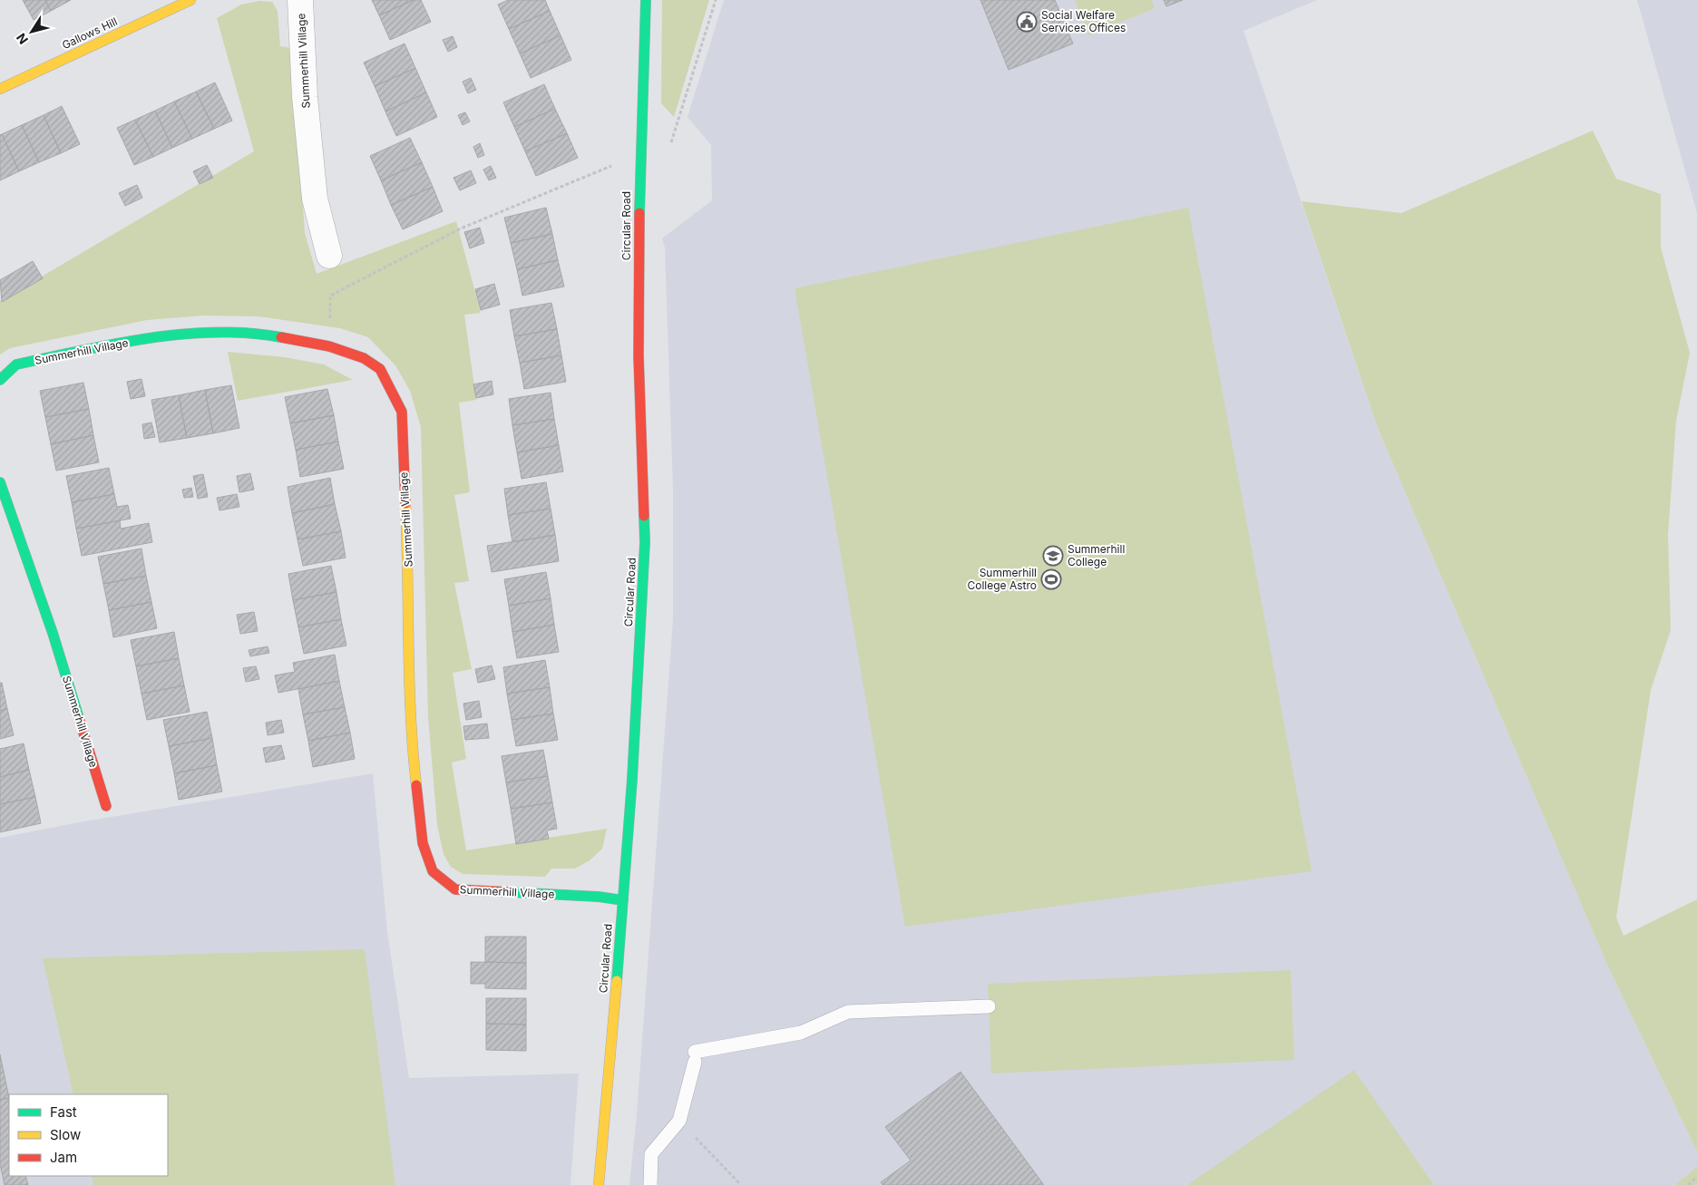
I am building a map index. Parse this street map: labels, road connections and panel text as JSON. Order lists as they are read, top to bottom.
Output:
{
  "streets": {
    "street": ["Gallows Hill", "Summerhill Village", "Circular Road"]
  },
  "crossings": [
    ["Summerhill Village", "Circular Road"]
  ],
  "places": {
    "public building": ["Social Welfare Services Offices"],
    "school or university": ["Summerhill College"],
    "sports": ["Summerhill College Astro"]
  },
  "legend": ["Fast", "Slow", "Jam"],
  "north": "bottom left"
}
